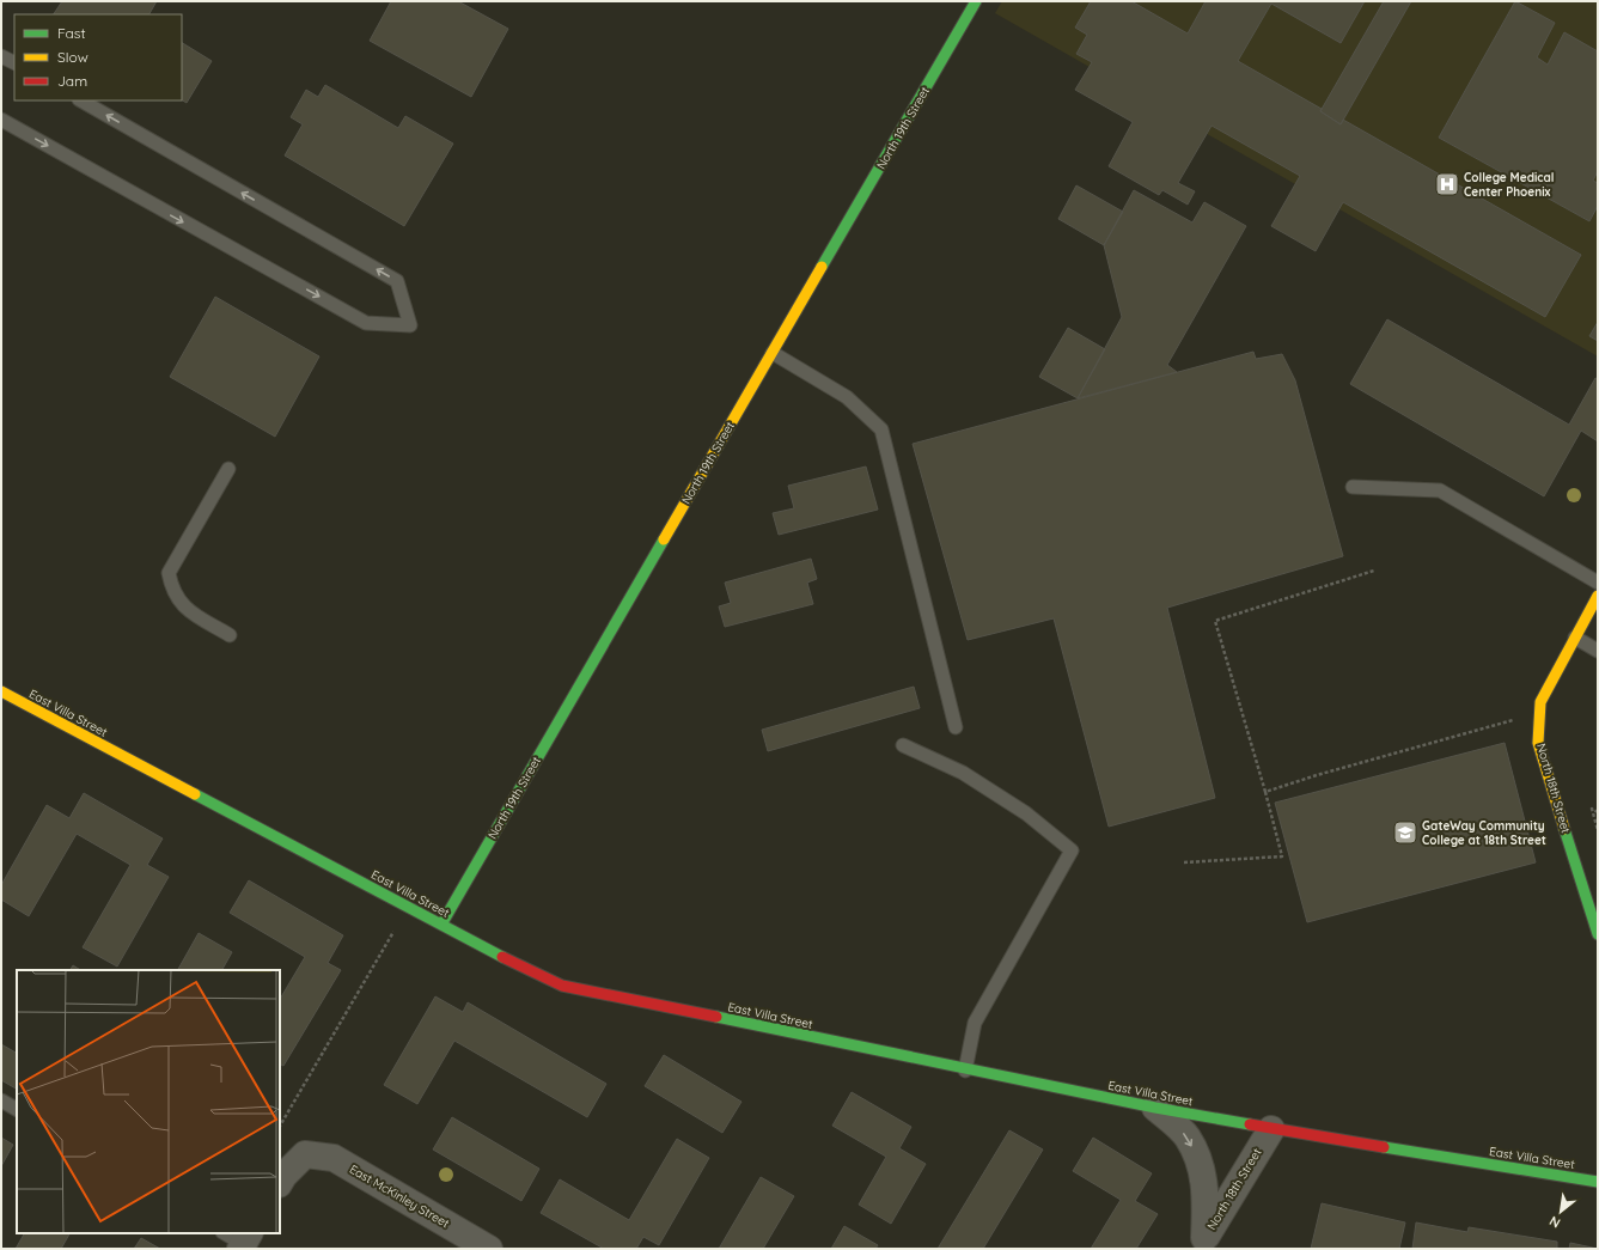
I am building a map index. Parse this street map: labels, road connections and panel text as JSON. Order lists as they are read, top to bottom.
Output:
{
  "streets": {
    "street": [
      "North 19th Street",
      "East Villa Street",
      "North 18th Street",
      "East McKinley Street"
    ]
  },
  "crossings": [
    ["North 19th Street", "East Villa Street"],
    ["East Villa Street", "North 18th Street"]
  ],
  "places": {
    "hospital": ["College Medical Center Phoenix"],
    "school or university": ["GateWay Community College at 18th Street"]
  },
  "legend": ["Fast", "Slow", "Jam"],
  "north": "bottom left"
}
